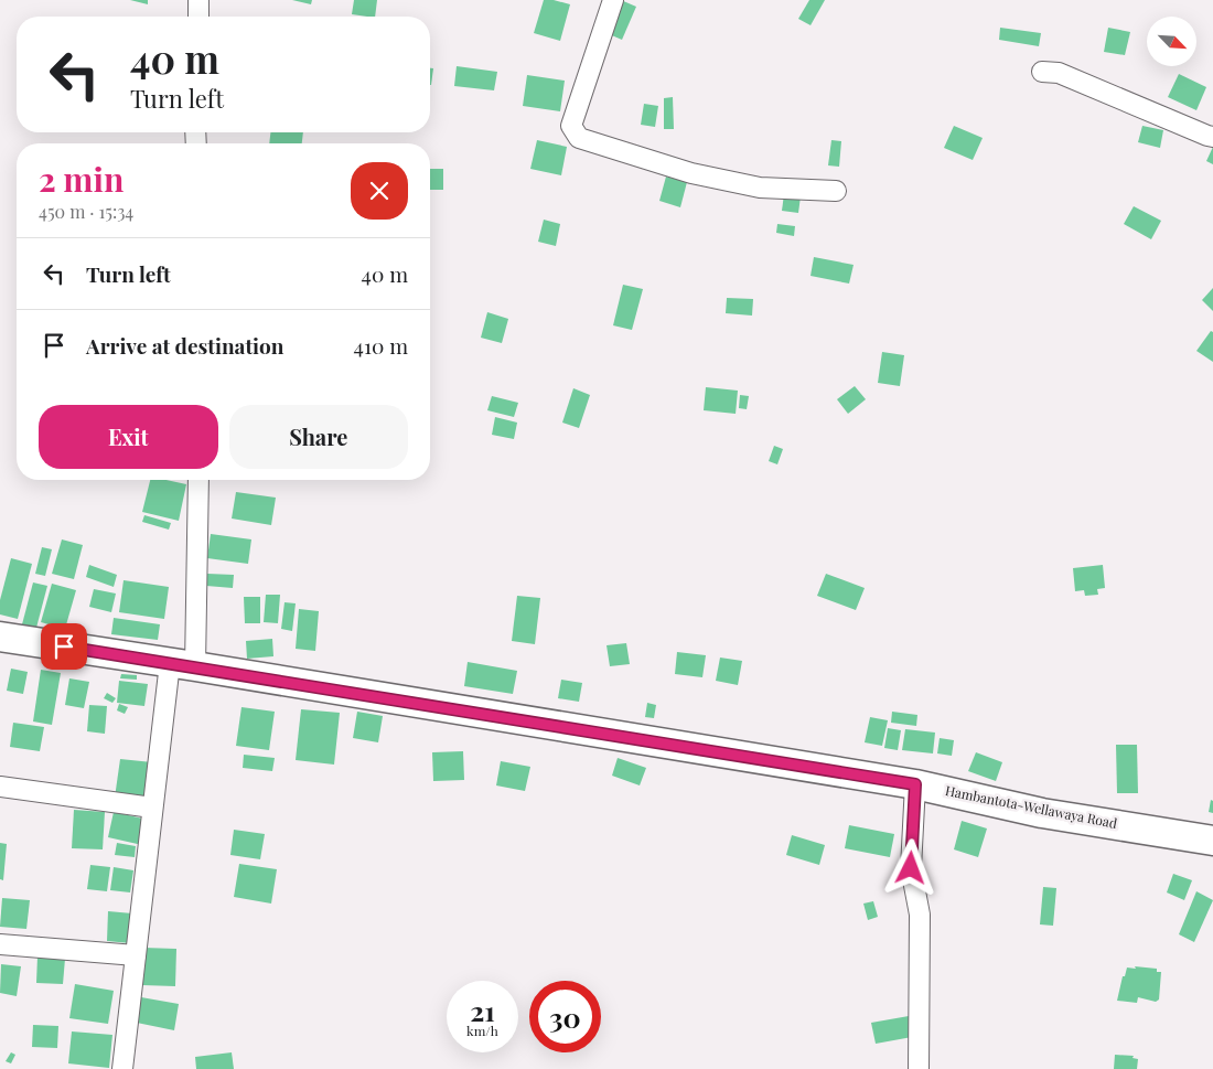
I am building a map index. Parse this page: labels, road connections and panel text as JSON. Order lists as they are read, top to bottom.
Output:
{
  "streets": {
    "highway": ["Hambantota-Wellawaya Road"]
  },
  "north": "bottom right",
  "page": {
    "turn": ["40 m", "Turn left"],
    "heading": ["2 min", "450 m · 15:34"],
    "list": [
      {
        "name": "Turn left",
        "value": "40 m"
      },
      {
        "name": "Arrive at destination",
        "value": "410 m"
      }
    ],
    "buttons": ["Exit", "Share"],
    "speed": "21 km/h",
    "limit": "30"
  }
}
